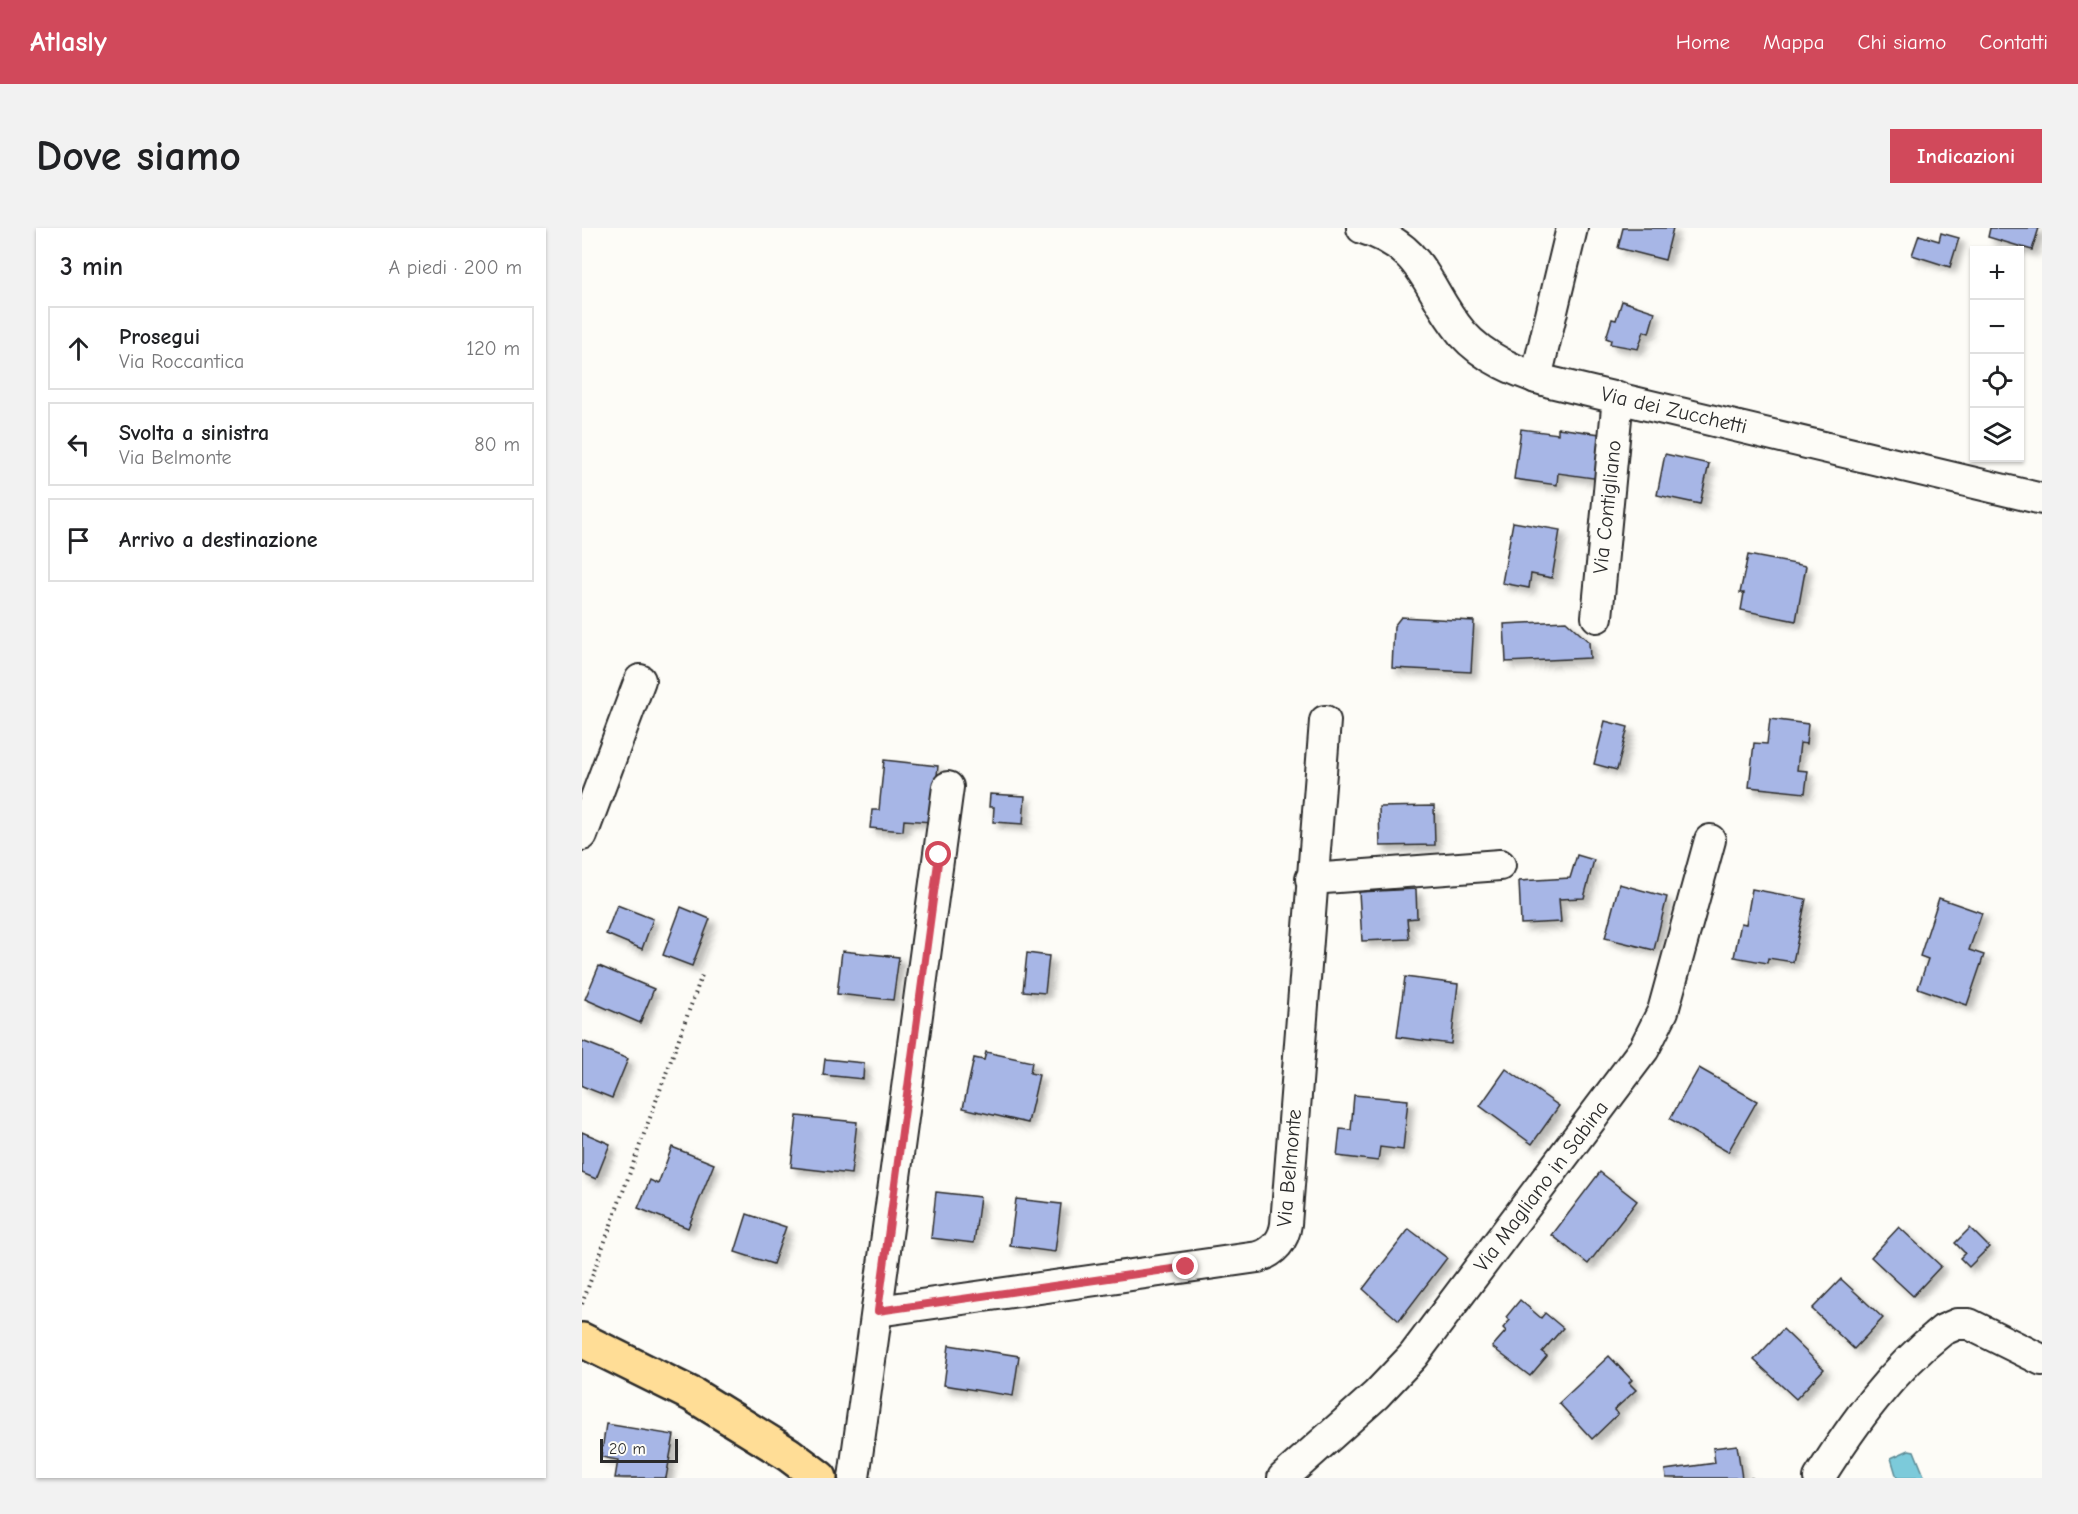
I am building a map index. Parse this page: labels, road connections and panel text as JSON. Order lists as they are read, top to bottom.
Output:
{
  "streets": {
    "street": [
      "Via dei Zucchetti",
      "Via Contigliano",
      "Via Belmonte",
      "Via Magliano in Sabina"
    ]
  },
  "crossings": [
    ["Via dei Zucchetti", "Via Contigliano"]
  ],
  "scale_bar": "20 m",
  "page": {
    "header": "Atlasly",
    "nav": [
      "Home",
      "Mappa",
      "Chi siamo",
      "Contatti"
    ],
    "buttons": "Indicazioni",
    "title": "Dove siamo",
    "heading": ["3 min", "A piedi · 200 m"],
    "map_buttons": ["+", "−"],
    "list": [
      ["Prosegui", "Via Roccantica", "120 m"],
      ["Svolta a sinistra", "Via Belmonte", "80 m"],
      "Arrivo a destinazione"
    ],
    "scale": "20 m"
  }
}
